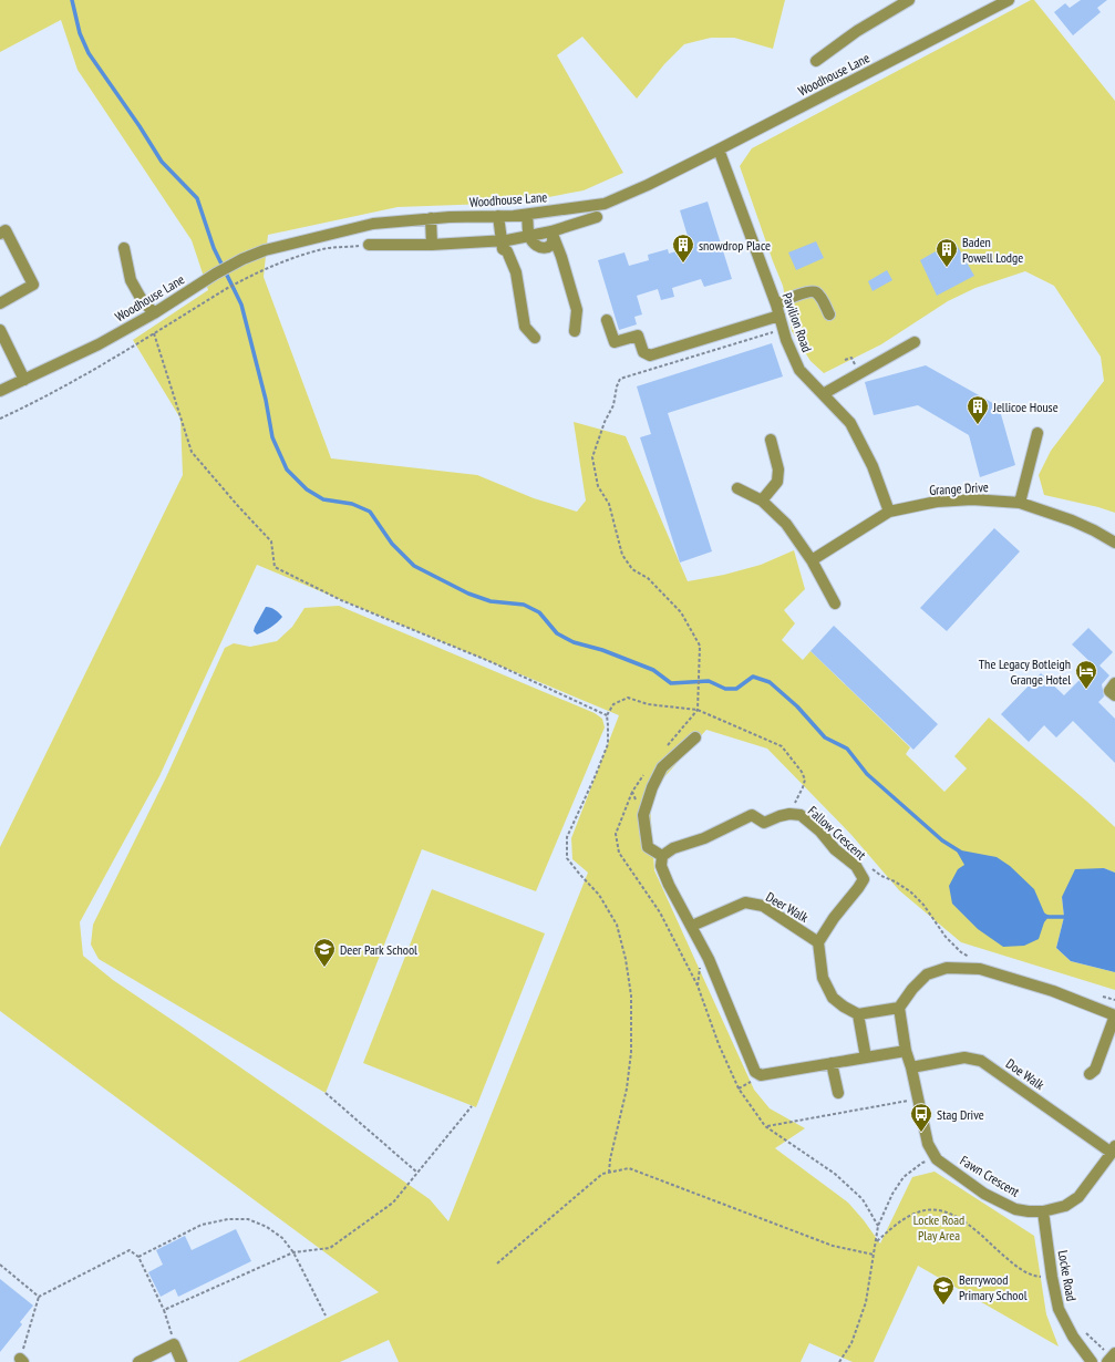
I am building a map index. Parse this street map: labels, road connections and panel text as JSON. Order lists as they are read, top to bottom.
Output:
{
  "streets": {
    "street": [
      "Woodhouse Lane",
      "Pavilion Road",
      "Grange Drive",
      "Fallow Crescent",
      "Deer Walk",
      "Doe Walk",
      "Fawn Crescent",
      "Locke Road"
    ]
  },
  "crossings": [
    ["Woodhouse Lane", "Pavilion Road"],
    ["Pavilion Road", "Grange Drive"],
    ["Fallow Crescent", "Deer Walk"],
    ["Doe Walk", "Fawn Crescent"],
    ["Fawn Crescent", "Locke Road"]
  ],
  "parks": ["Locke Road Play Area"],
  "places": {
    "building": ["snowdrop Place", "Baden Powell Lodge", "Jellicoe House"],
    "hotel": ["The Legacy Botleigh Grange Hotel"],
    "school or university": ["Deer Park School", "Berrywood Primary School"],
    "bus stop": ["Stag Drive"]
  }
}
